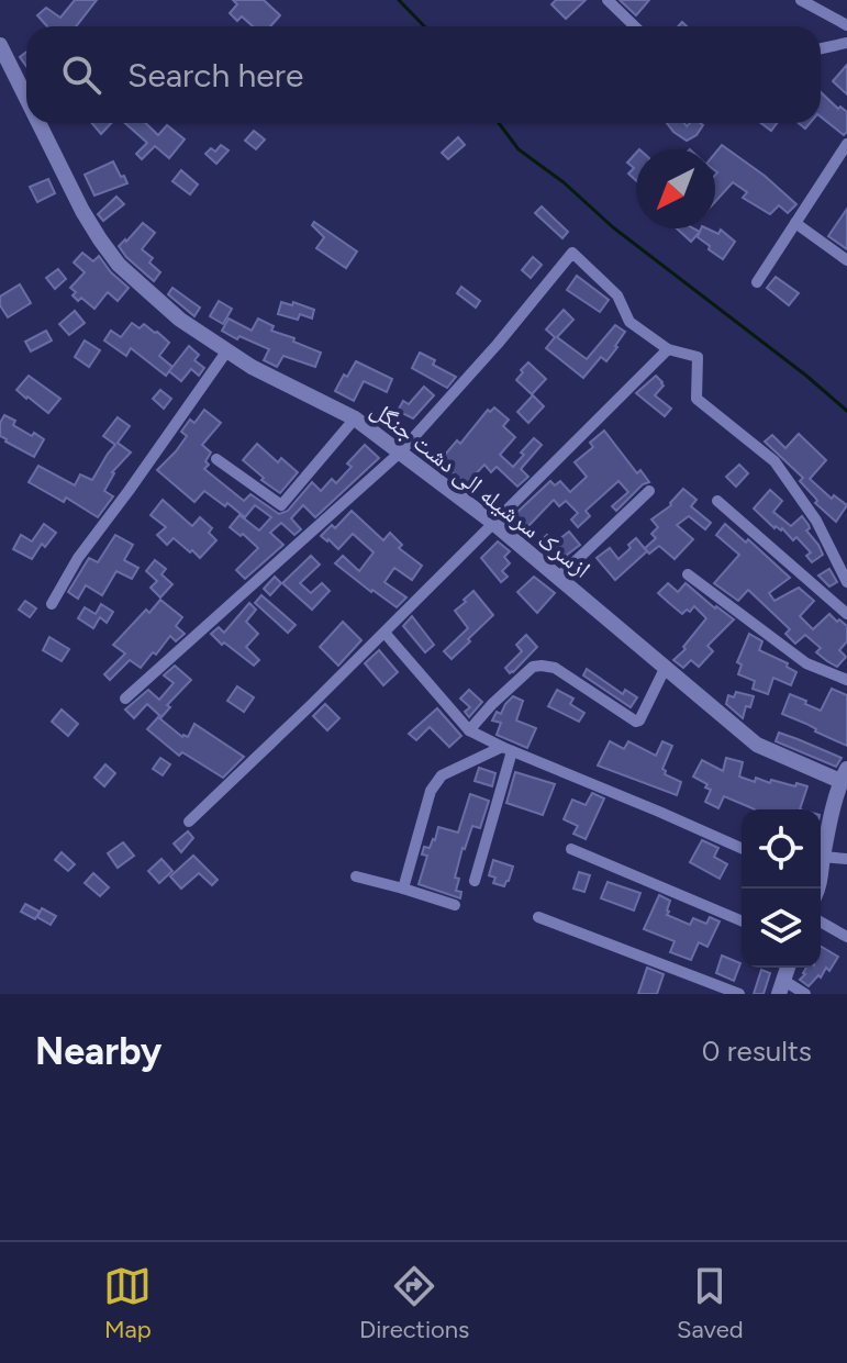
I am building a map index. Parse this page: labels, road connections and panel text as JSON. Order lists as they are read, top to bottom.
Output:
{
  "streets": {
    "street": ["ازسرک سرشیله الی دشت جنگل"]
  },
  "north": "bottom left",
  "page": {
    "search": "Search here",
    "heading": ["Nearby", "0 results"],
    "nav": ["Map", "Directions", "Saved"]
  }
}
